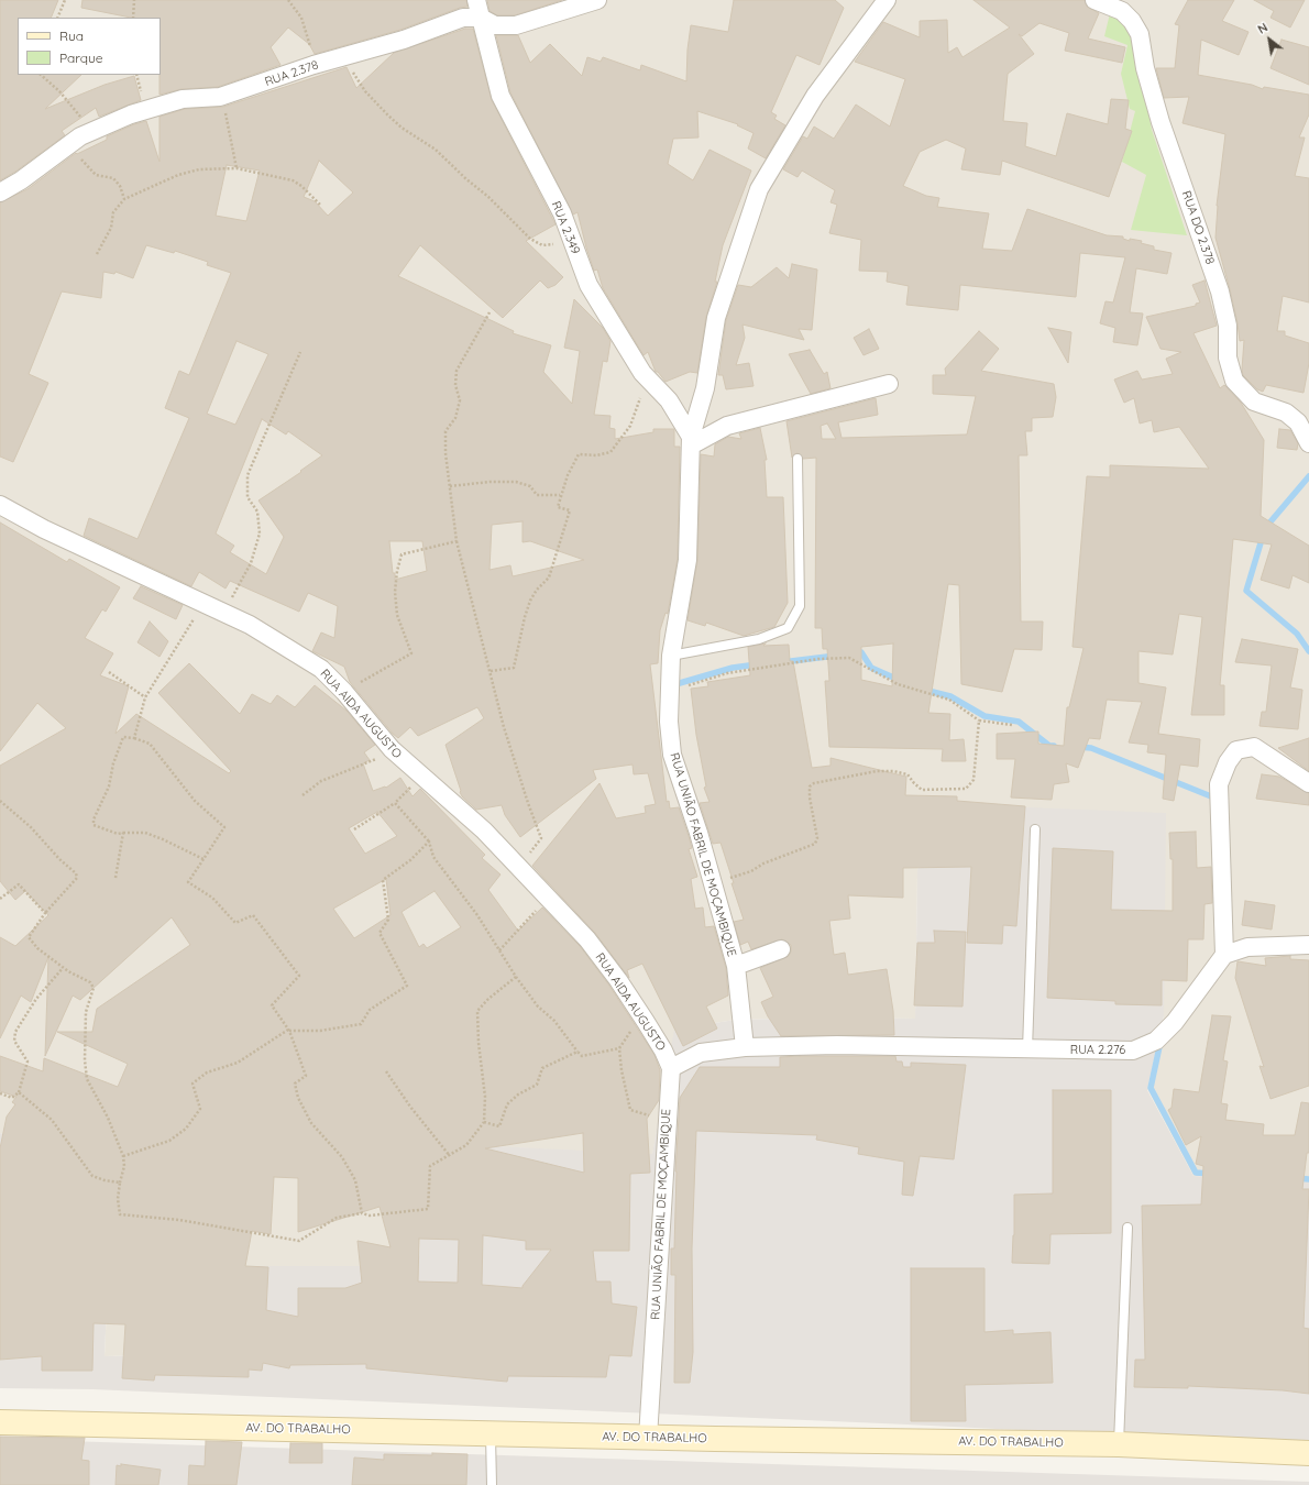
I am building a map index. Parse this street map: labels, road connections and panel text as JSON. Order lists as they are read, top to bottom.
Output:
{
  "streets": {
    "main road": ["AV. DO TRABALHO"],
    "street": [
      "RUA 2.378",
      "RUA 2.349",
      "RUA DO 2.378",
      "RUA AIDA AUGUSTO",
      "RUA UNIÃO FABRIL DE MOÇAMBIQUE",
      "RUA 2.276"
    ]
  },
  "crossings": [
    ["RUA 2.378", "RUA 2.349"],
    ["RUA 2.349", "RUA UNIÃO FABRIL DE MOÇAMBIQUE"],
    ["RUA AIDA AUGUSTO", "RUA UNIÃO FABRIL DE MOÇAMBIQUE"],
    ["RUA UNIÃO FABRIL DE MOÇAMBIQUE", "RUA 2.276"],
    ["RUA UNIÃO FABRIL DE MOÇAMBIQUE", "AV. DO TRABALHO"]
  ],
  "legend": ["Rua", "Parque"],
  "north": "top left"
}
